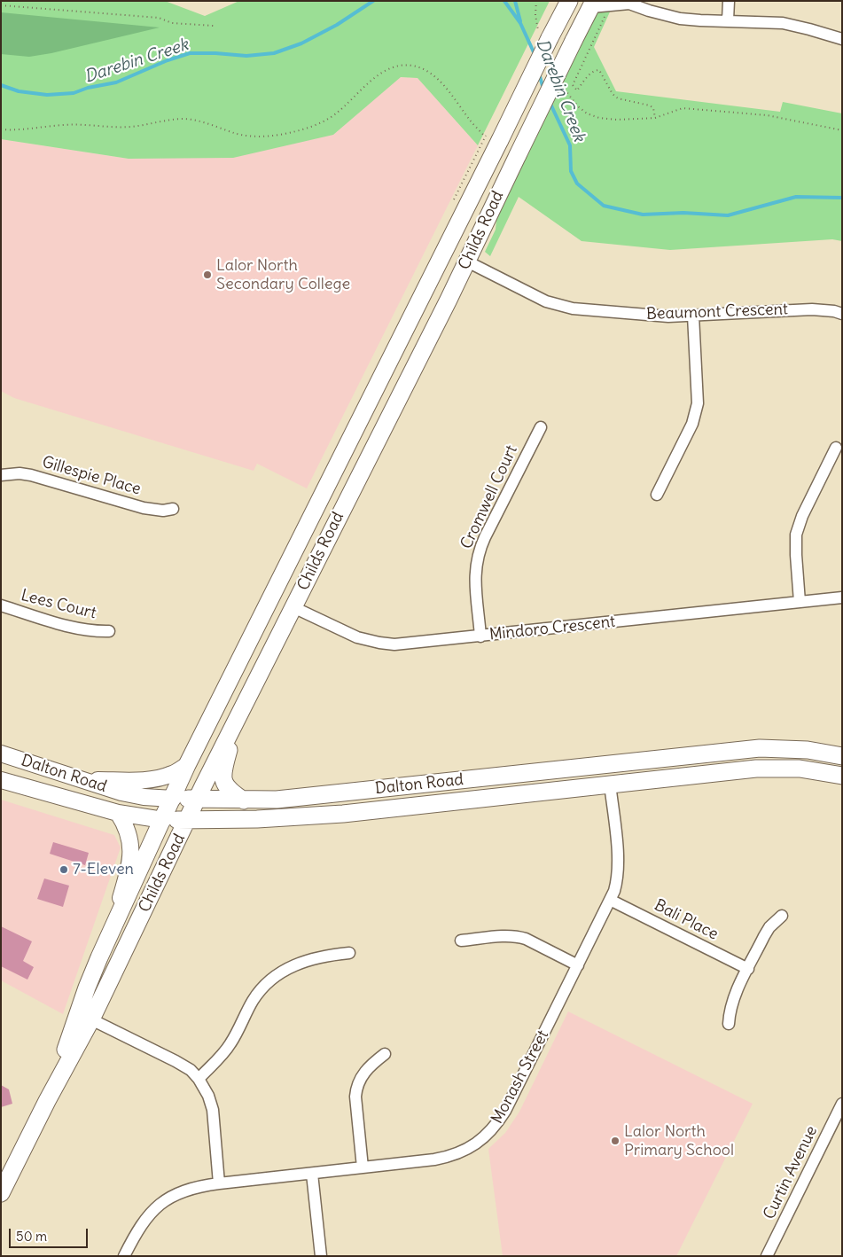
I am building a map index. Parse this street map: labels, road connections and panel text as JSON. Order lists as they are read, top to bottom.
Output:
{
  "streets": {
    "main road": [
      "Childs Road",
      "Beaumont Crescent",
      "Mindoro Crescent",
      "Dalton Road",
      "Monash Street"
    ],
    "street": [
      "Gillespie Place",
      "Cromwell Court",
      "Lees Court",
      "Bali Place",
      "Curtin Avenue"
    ]
  },
  "crossings": [
    ["Childs Road", "Beaumont Crescent"],
    ["Childs Road", "Mindoro Crescent"],
    ["Childs Road", "Dalton Road"],
    ["Cromwell Court", "Mindoro Crescent"],
    ["Dalton Road", "Monash Street"],
    ["Bali Place", "Monash Street"]
  ],
  "water": ["Darebin Creek"],
  "places": ["Lalor North Secondary College", "7-Eleven", "Lalor North Primary School"],
  "scale_bar": "50 m"
}
